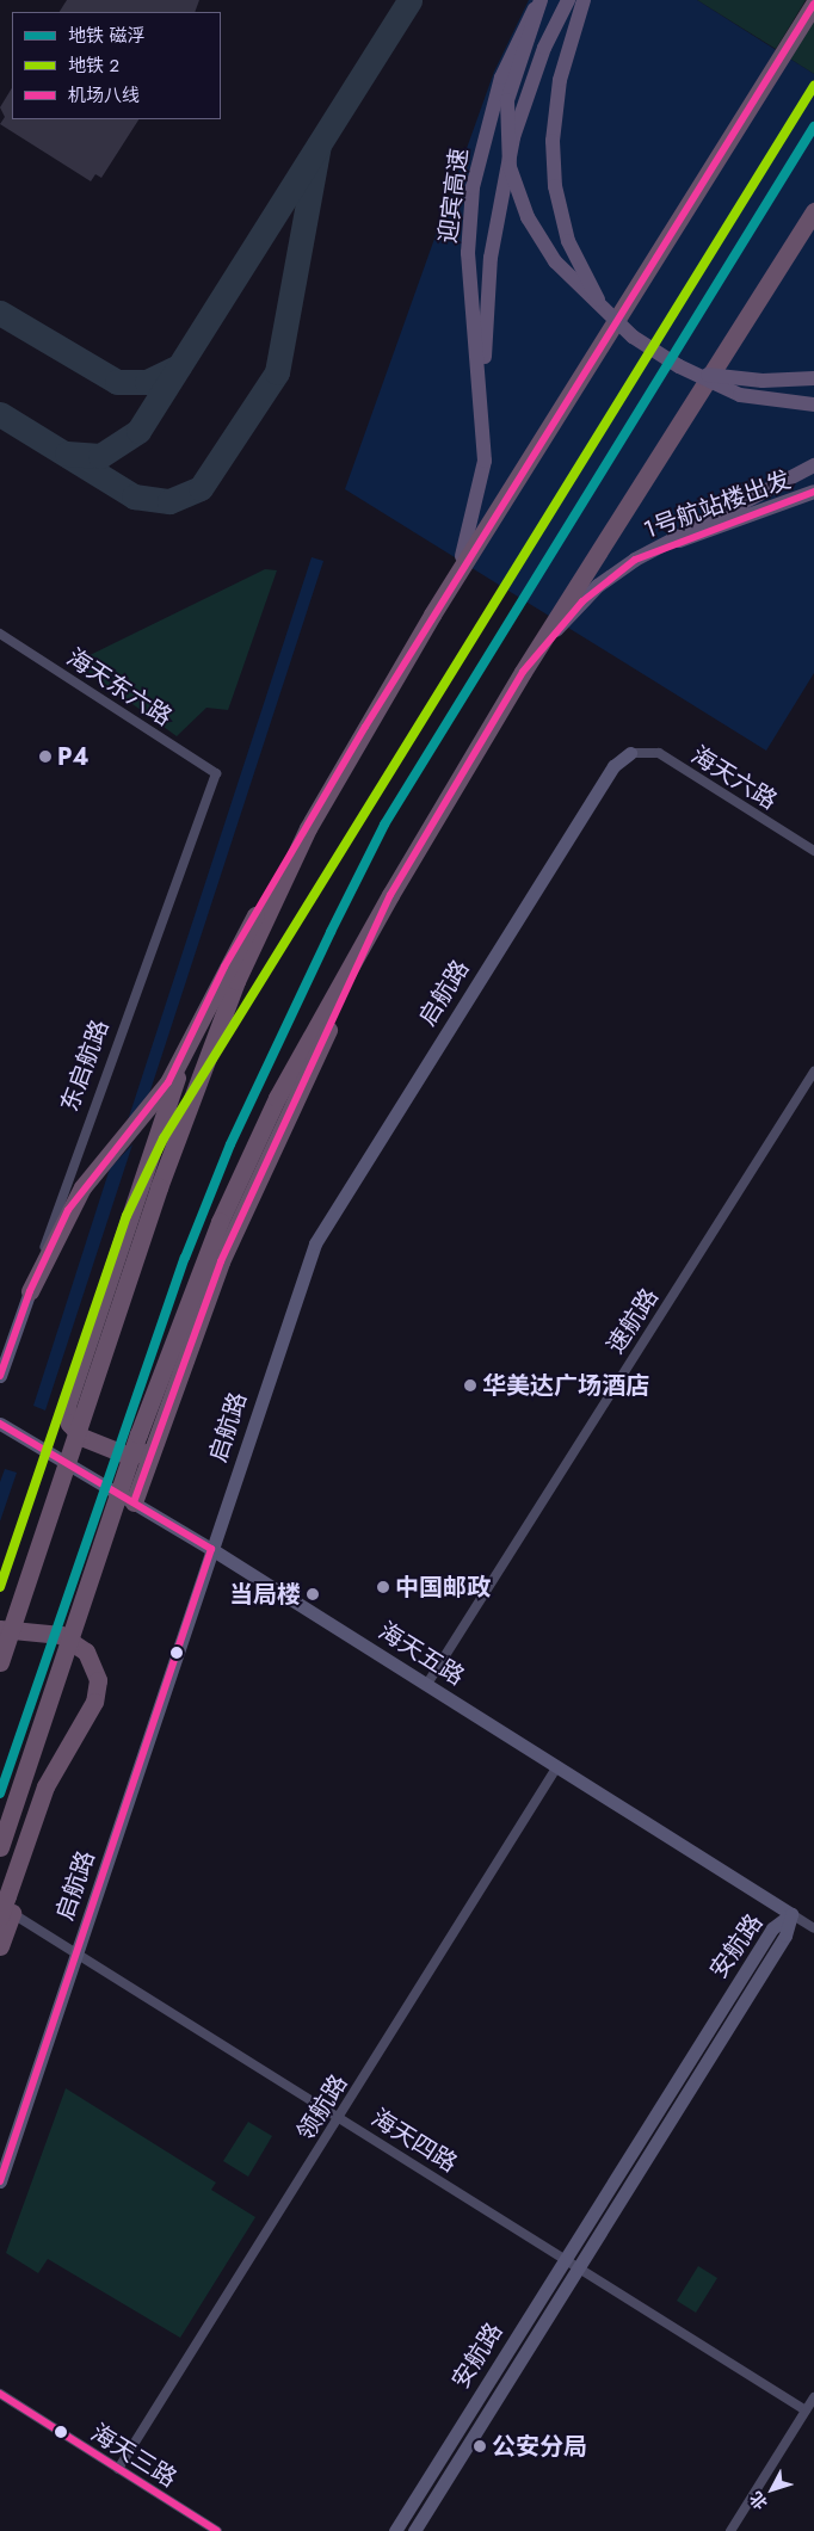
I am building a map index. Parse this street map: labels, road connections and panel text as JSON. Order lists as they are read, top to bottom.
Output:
{
  "streets": {
    "main road": ["迎宾高速", "1号航站楼出发"],
    "street": [
      "海天东六路",
      "海天六路",
      "启航路",
      "东启航路",
      "速航路",
      "海天五路",
      "安航路",
      "领航路",
      "海天四路",
      "海天三路"
    ]
  },
  "crossings": [
    ["海天东六路", "东启航路"],
    ["海天六路", "启航路"],
    ["启航路", "海天五路"],
    ["启航路", "海天四路"],
    ["速航路", "海天五路"],
    ["海天五路", "安航路"],
    ["海天五路", "领航路"],
    ["安航路", "海天四路"],
    ["领航路", "海天四路"],
    ["领航路", "海天三路"]
  ],
  "places": [
    "P4",
    "华美达广场酒店",
    "中国邮政",
    "当局楼",
    "公安分局"
  ],
  "lines": ["transit line 机场八线", "metro line 2", "metro line 磁浮"],
  "legend": ["地铁 磁浮", "地铁 2", "机场八线"],
  "north": "bottom left"
}
